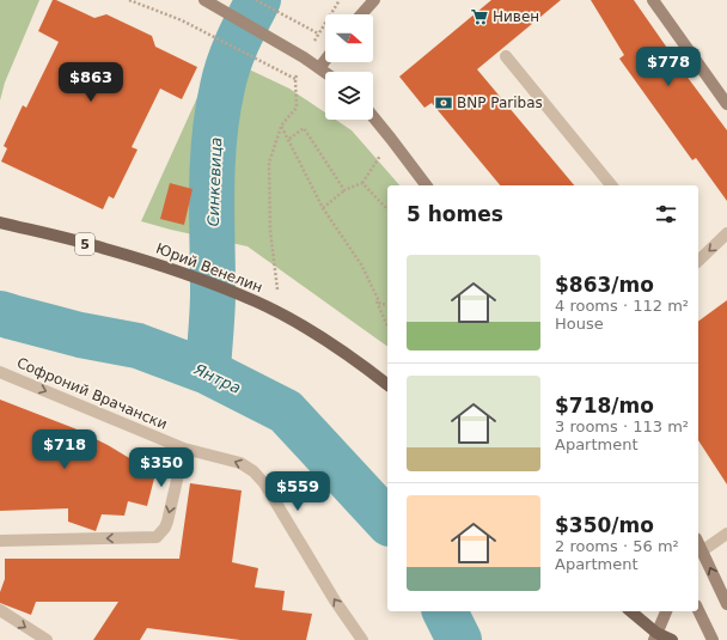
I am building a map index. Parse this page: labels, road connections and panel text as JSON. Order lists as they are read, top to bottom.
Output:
{
  "streets": {
    "main road": ["5", "Юрий Венелин"],
    "street": ["Софроний Врачански"]
  },
  "water": ["Синкевица", "Янтра"],
  "places": {
    "supermarket": ["Нивен"],
    "bank": ["BNP Paribas"]
  },
  "north": "right",
  "page": {
    "price": [
      "$778",
      "$863",
      "$718",
      "$350",
      "$559"
    ],
    "heading": "5 homes",
    "list": [
      {
        "name": "$863/mo",
        "note": "4 rooms · 112 m² · House"
      },
      {
        "name": "$718/mo",
        "note": "3 rooms · 113 m² · Apartment"
      },
      {
        "name": "$350/mo",
        "note": "2 rooms · 56 m² · Apartment"
      }
    ]
  }
}
